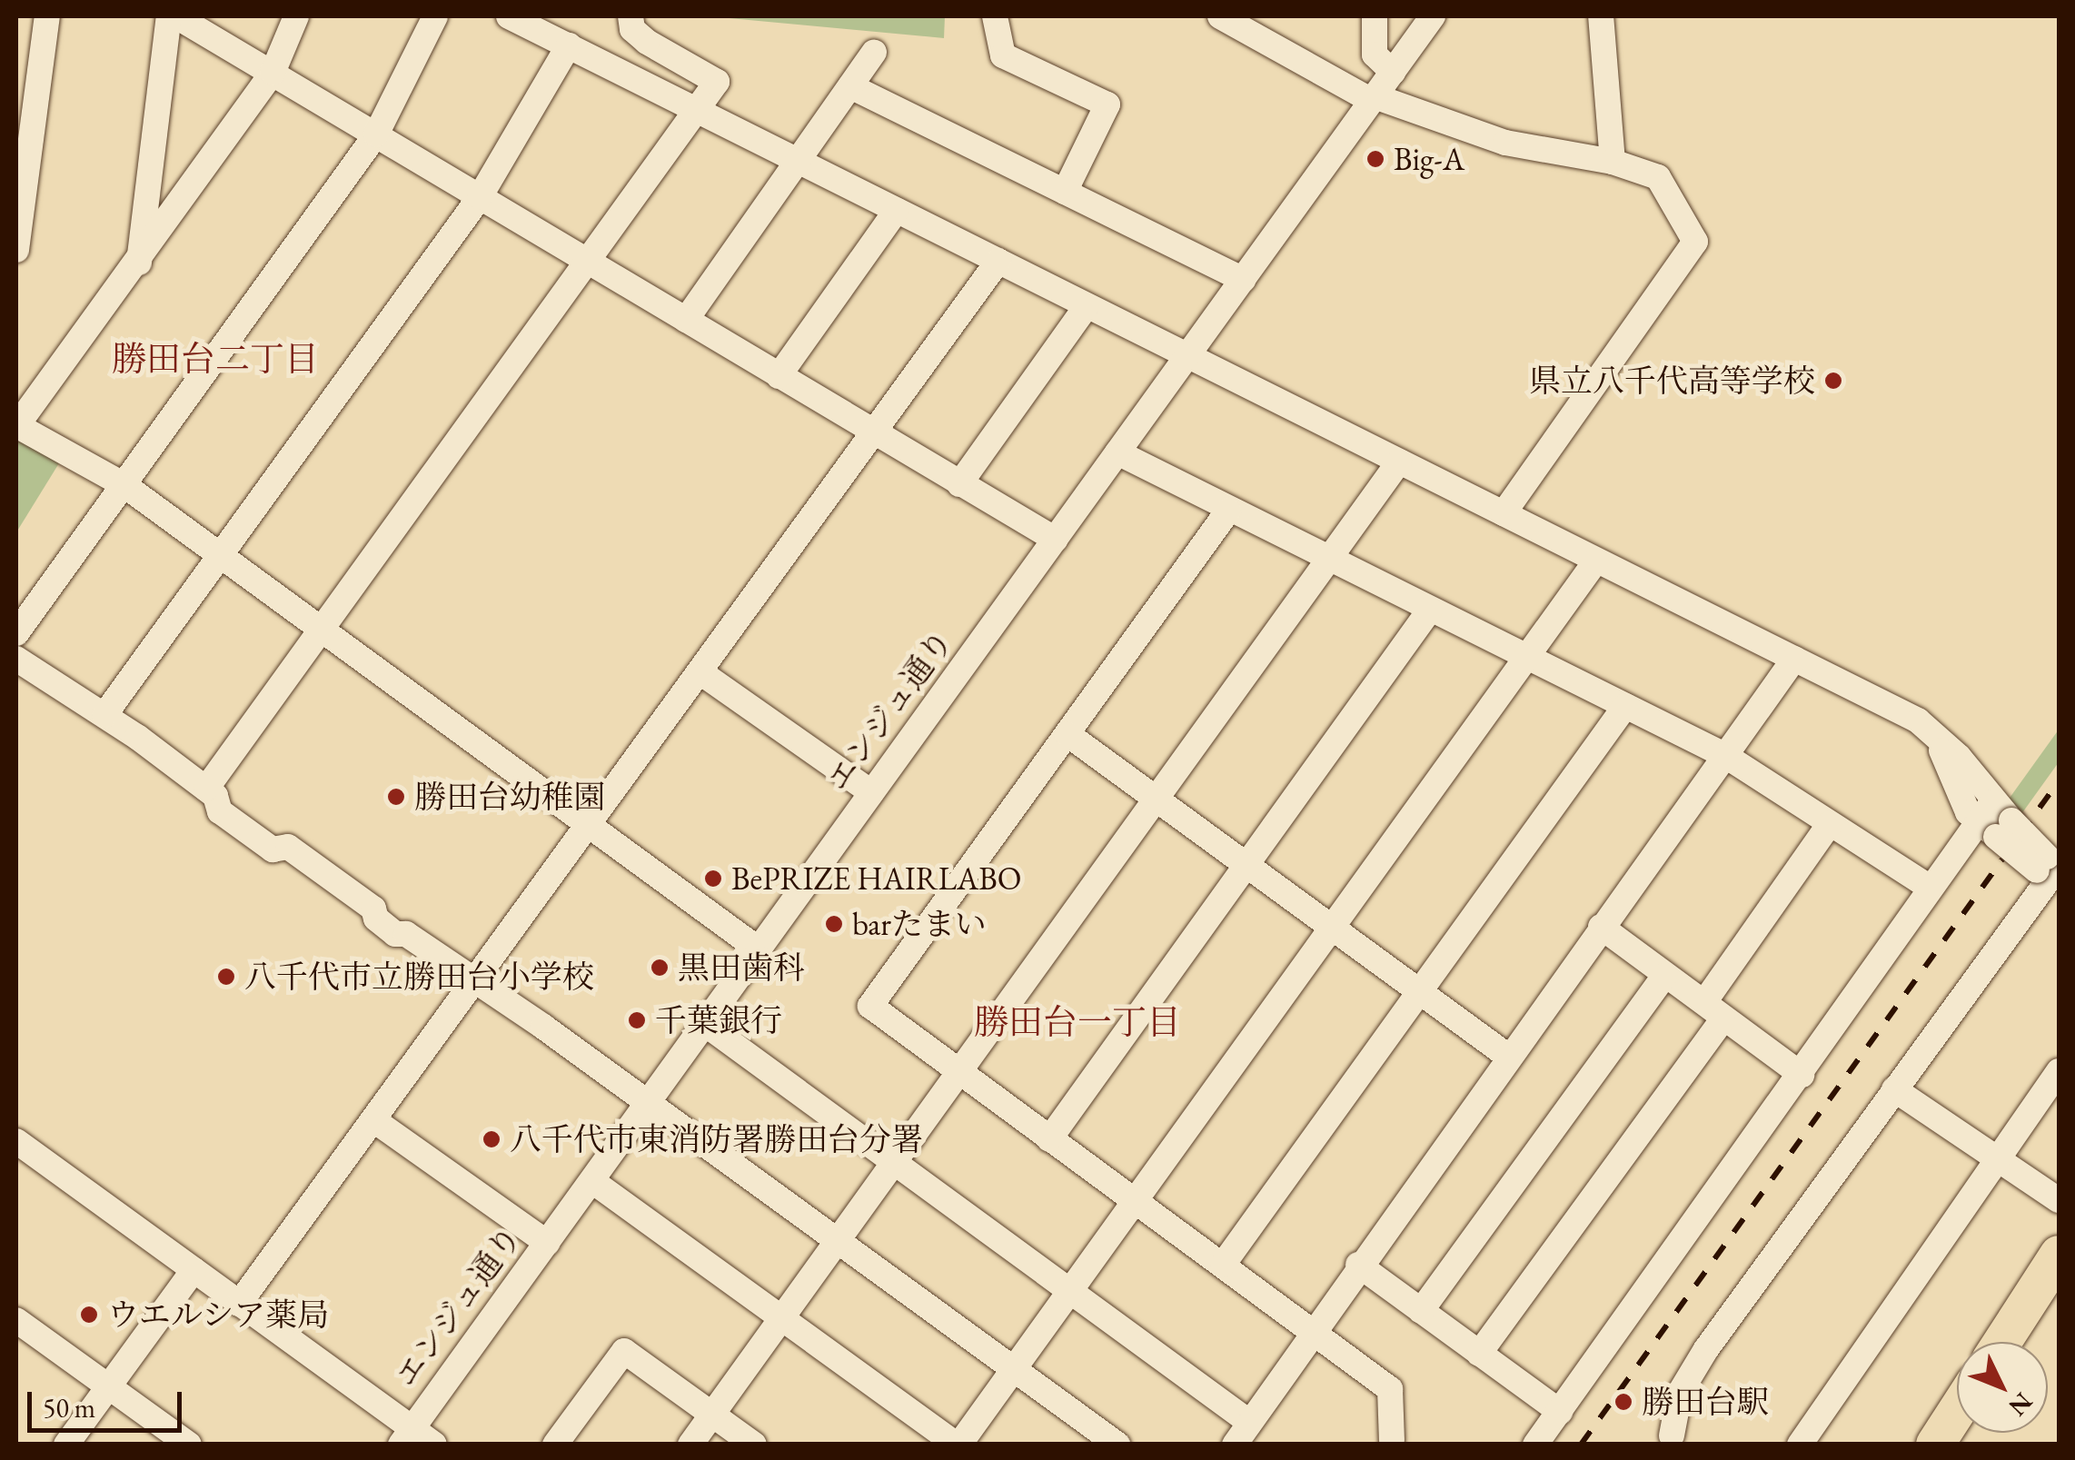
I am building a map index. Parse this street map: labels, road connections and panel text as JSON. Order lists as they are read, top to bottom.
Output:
{
  "streets": {
    "street": ["エンジュ通り"]
  },
  "districts": ["勝田台二丁目", "勝田台一丁目"],
  "places": [
    "Big-A",
    "県立八千代高等学校",
    "勝田台幼稚園",
    "BePRIZE HAIRLABO",
    "barたまい",
    "黒田歯科",
    "八千代市立勝田台小学校",
    "千葉銀行",
    "八千代市東消防署勝田台分署",
    "ウエルシア薬局",
    "勝田台駅"
  ],
  "scale_bar": "50 m",
  "north": "bottom right"
}
